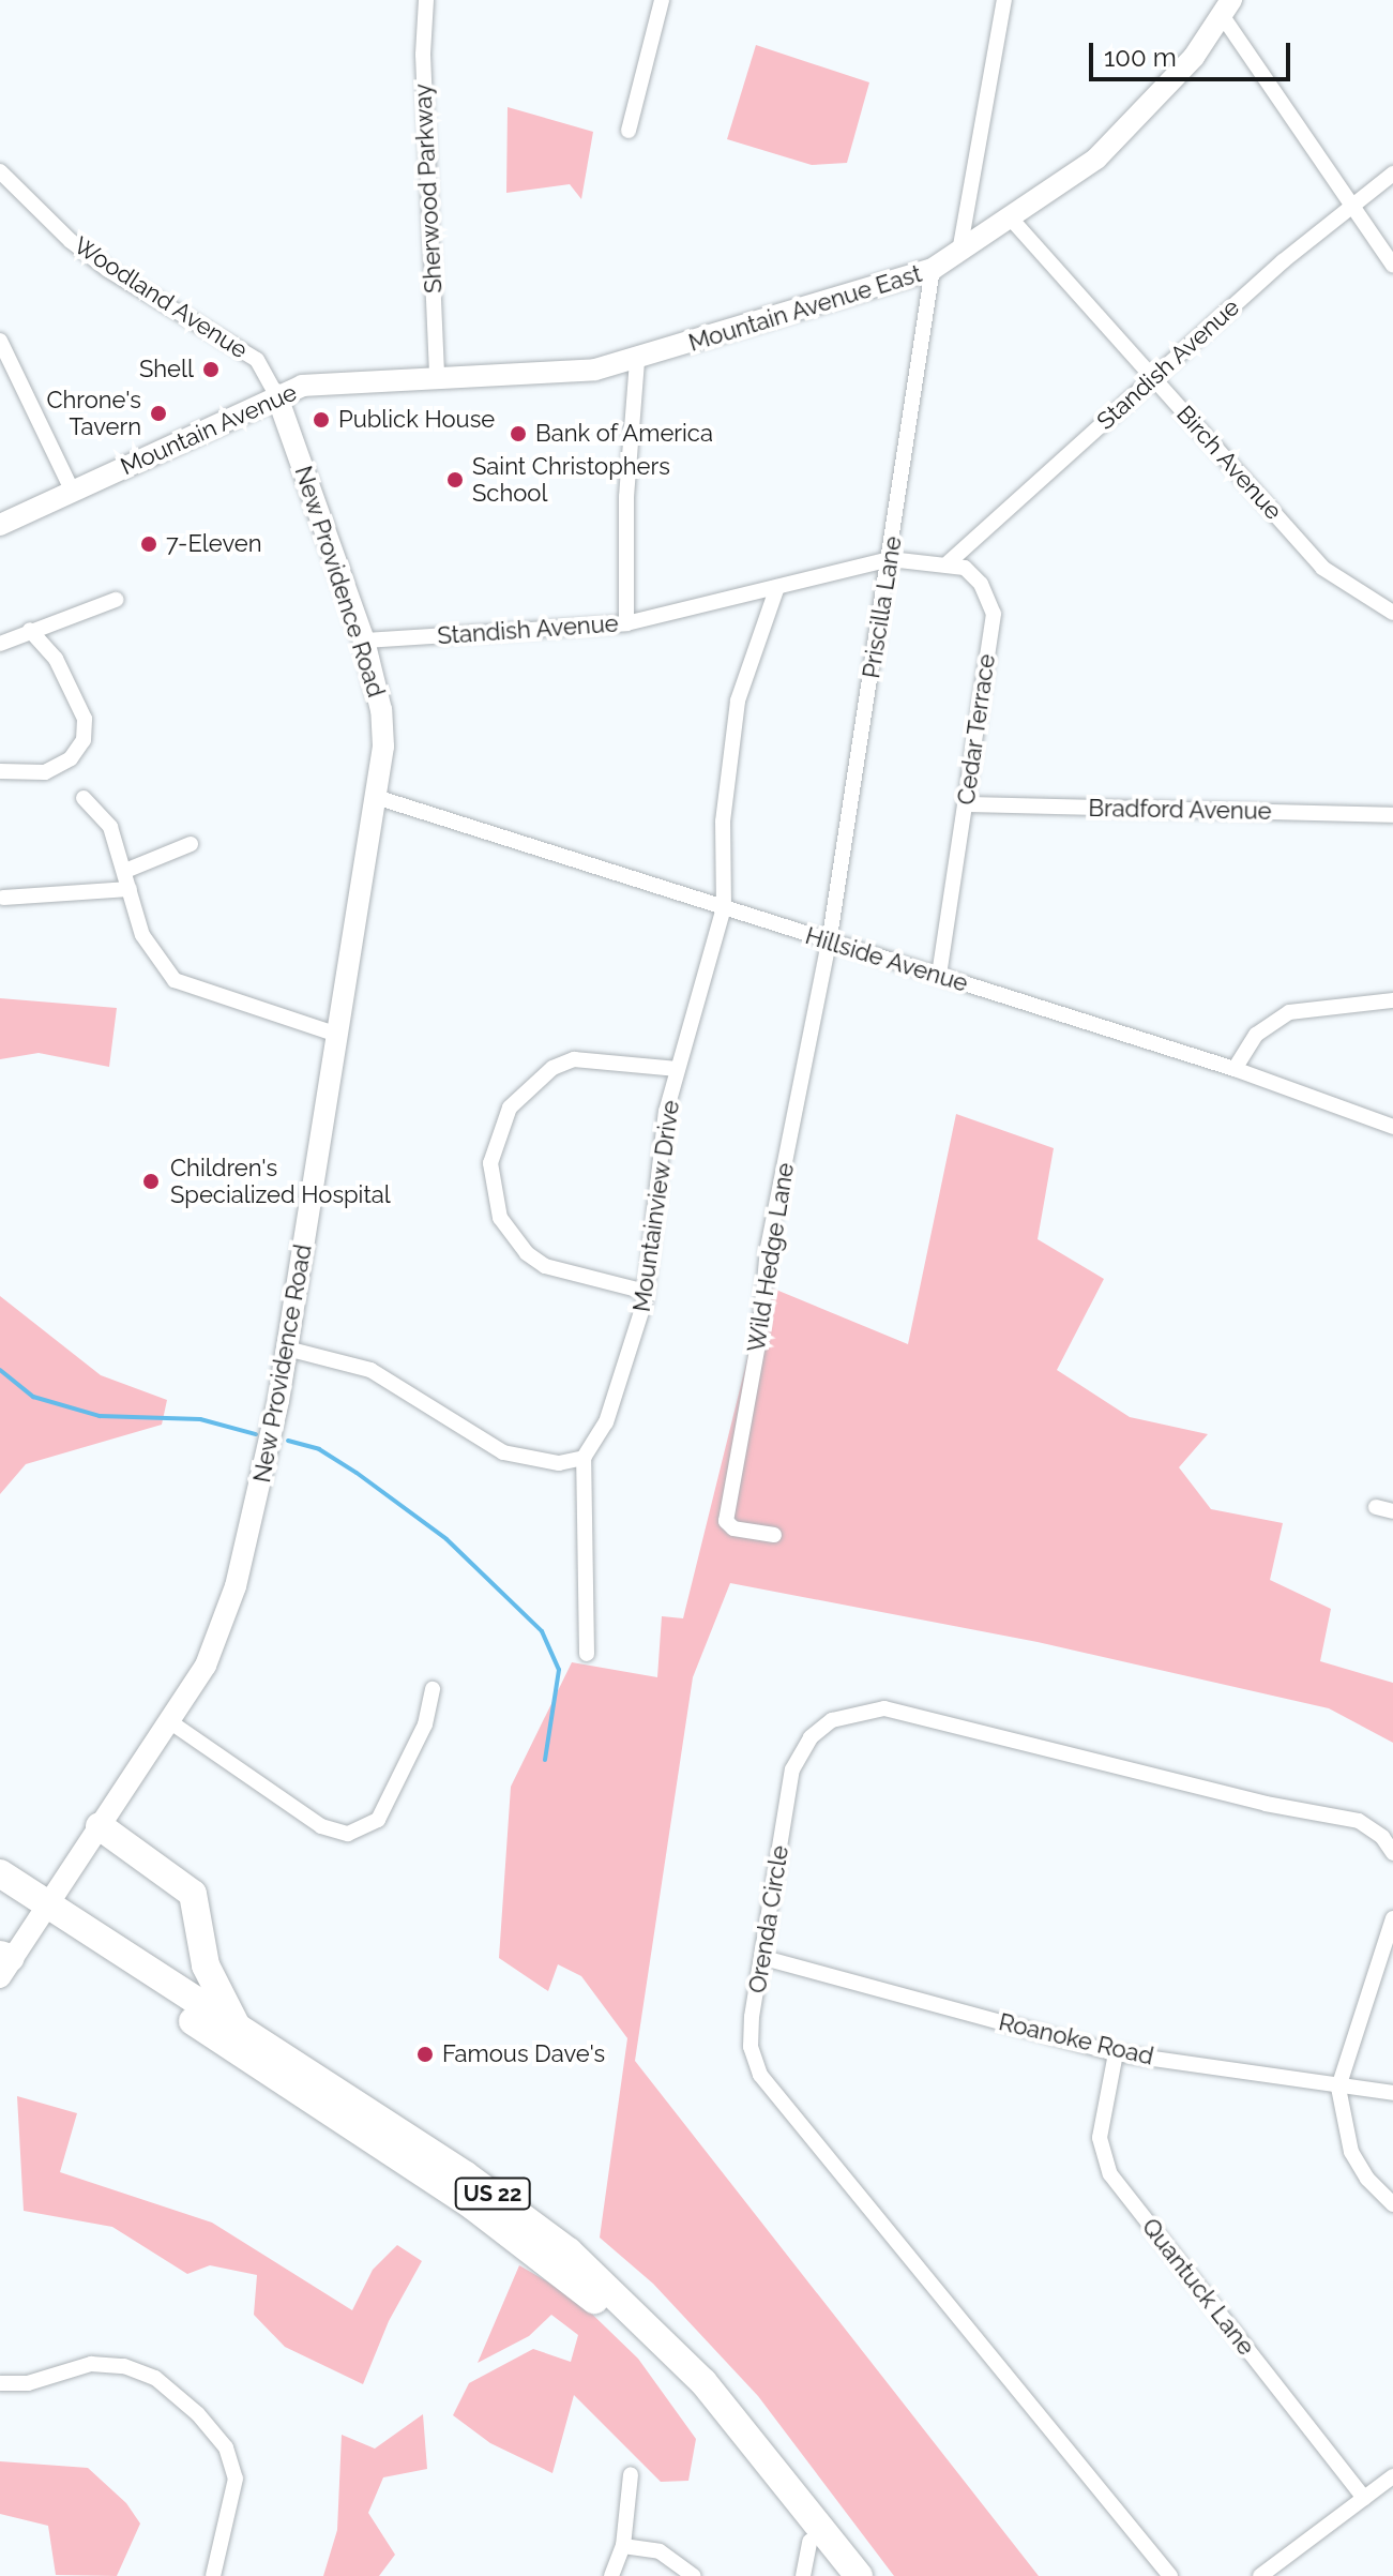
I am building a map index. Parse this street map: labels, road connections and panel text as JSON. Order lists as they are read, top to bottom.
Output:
{
  "streets": {
    "highway": ["US 22"],
    "street": [
      "Sherwood Parkway",
      "Woodland Avenue",
      "Mountain Avenue East",
      "Standish Avenue",
      "Mountain Avenue",
      "Birch Avenue",
      "New Providence Road",
      "Priscilla Lane",
      "Cedar Terrace",
      "Bradford Avenue",
      "Hillside Avenue",
      "Mountainview Drive",
      "Wild Hedge Lane",
      "Orenda Circle",
      "Roanoke Road",
      "Quantuck Lane"
    ]
  },
  "crossings": [
    ["Sherwood Parkway", "Mountain Avenue"],
    ["Woodland Avenue", "Mountain Avenue"],
    ["Woodland Avenue", "New Providence Road"],
    ["Mountain Avenue East", "Mountain Avenue"],
    ["Mountain Avenue East", "Birch Avenue"],
    ["Mountain Avenue East", "Priscilla Lane"],
    ["Standish Avenue", "Birch Avenue"],
    ["Standish Avenue", "New Providence Road"],
    ["Standish Avenue", "Priscilla Lane"],
    ["Standish Avenue", "Cedar Terrace"],
    ["Standish Avenue", "Mountainview Drive"],
    ["Mountain Avenue", "New Providence Road"],
    ["New Providence Road", "Hillside Avenue"],
    ["New Providence Road", "US 22"],
    ["Priscilla Lane", "Hillside Avenue"],
    ["Priscilla Lane", "Wild Hedge Lane"],
    ["Cedar Terrace", "Bradford Avenue"],
    ["Cedar Terrace", "Hillside Avenue"],
    ["Hillside Avenue", "Mountainview Drive"],
    ["Hillside Avenue", "Wild Hedge Lane"],
    ["Orenda Circle", "Roanoke Road"],
    ["Roanoke Road", "Quantuck Lane"]
  ],
  "places": [
    "Shell",
    "Chrone's Tavern",
    "Publick House",
    "Bank of America",
    "Saint Christophers School",
    "7-Eleven",
    "Children's Specialized Hospital",
    "Famous Dave's"
  ],
  "scale_bar": "100 m"
}
